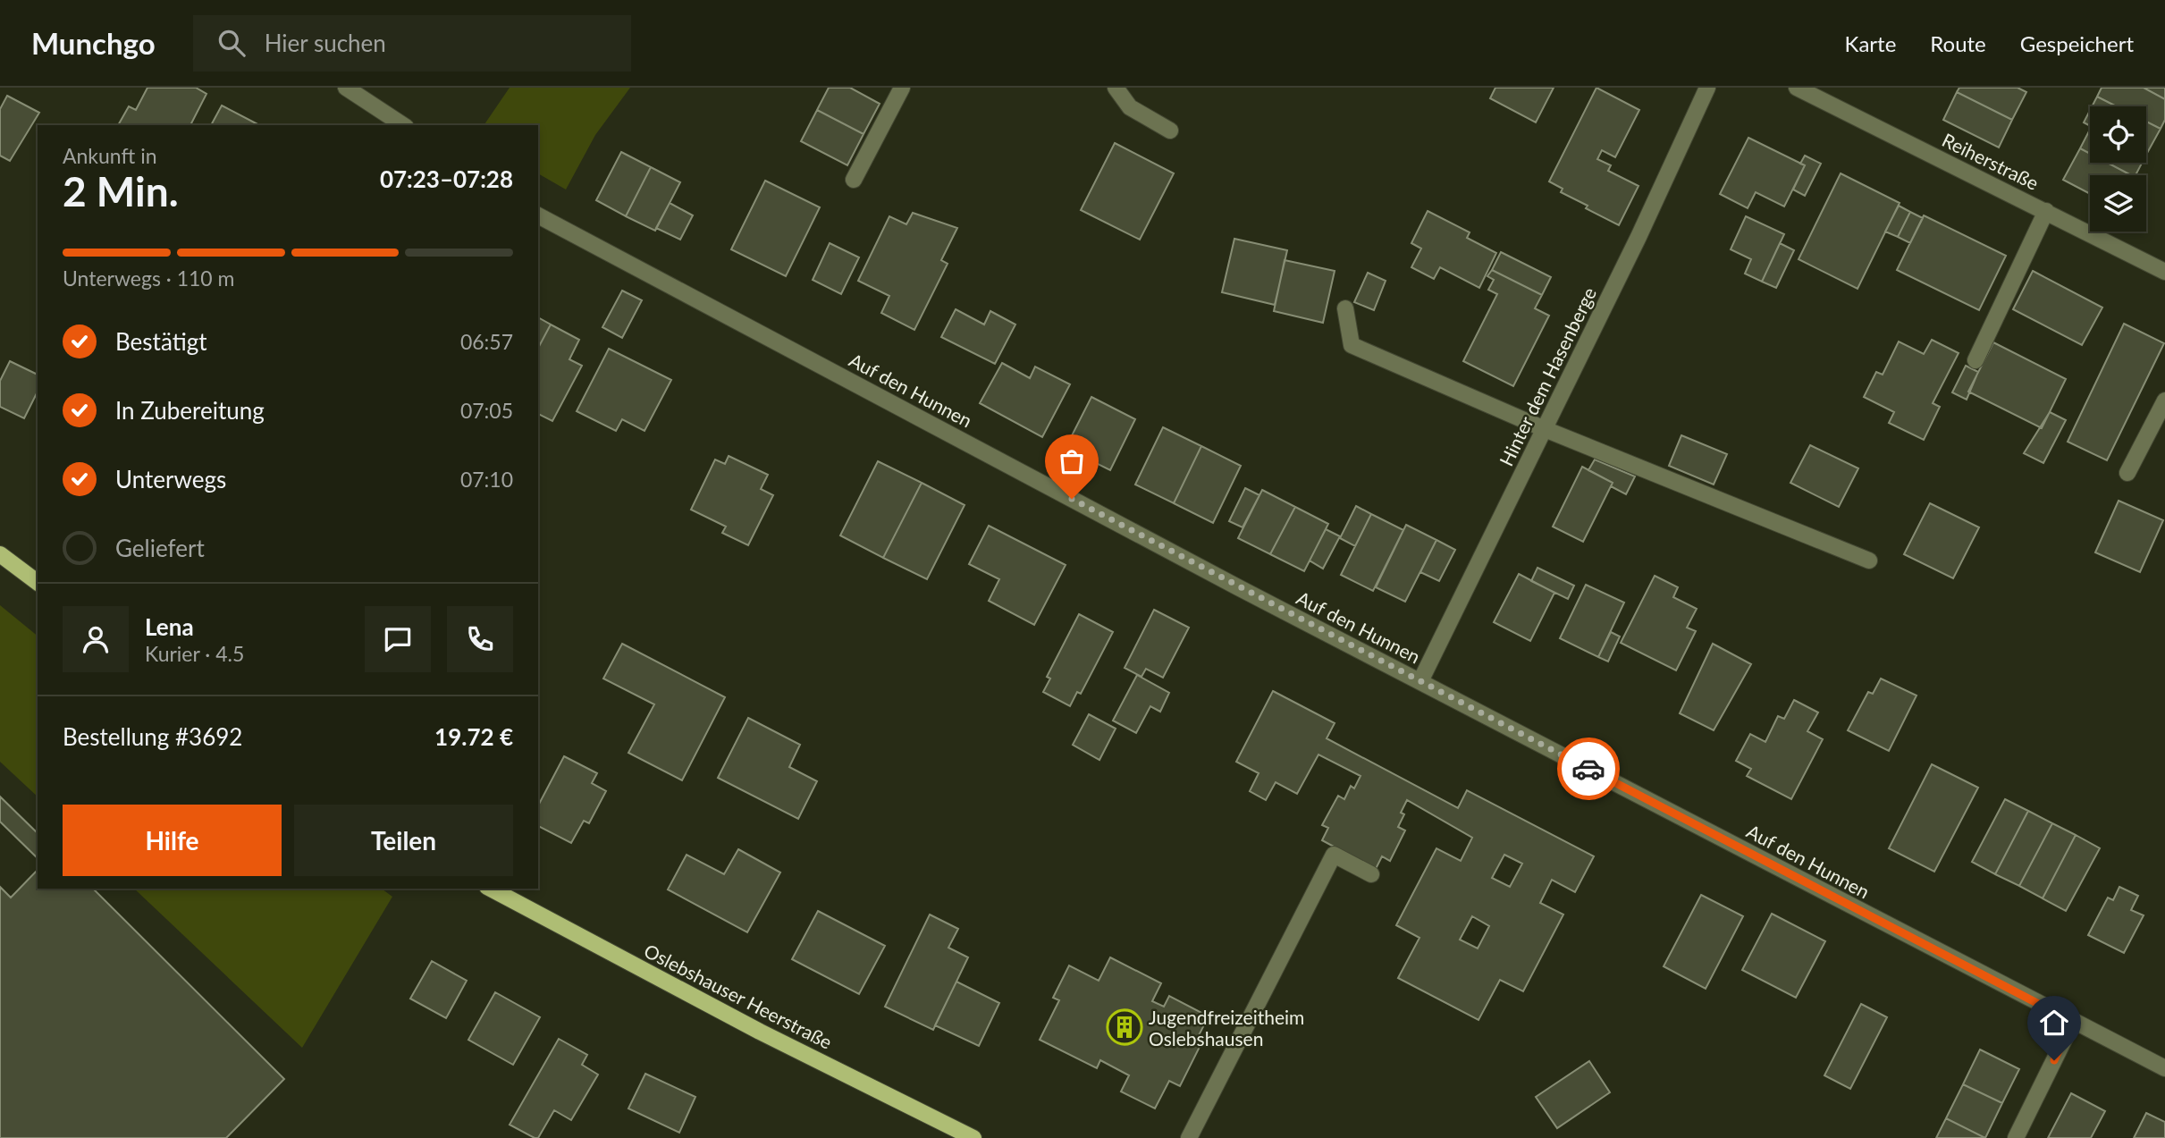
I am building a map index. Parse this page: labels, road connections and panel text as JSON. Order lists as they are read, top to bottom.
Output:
{
  "streets": {
    "main road": ["Oslebshauser Heerstraße"],
    "street": ["Reiherstraße", "Hinter dem Hasenberge", "Auf den Hunnen"]
  },
  "crossings": [
    ["Hinter dem Hasenberge", "Auf den Hunnen"]
  ],
  "places": {
    "building": ["Jugendfreizeitheim Oslebshausen"]
  },
  "page": {
    "header": "Munchgo",
    "search": "Hier suchen",
    "nav": ["Karte", "Route", "Gespeichert"],
    "heading": ["2 Min.", "Ankunft in", "07:23–07:28"],
    "panel": [
      "Lena",
      "Kurier · 4.5",
      "Bestellung #3692",
      "19.72 €"
    ],
    "bar": "Unterwegs · 110 m",
    "list": [
      ["Bestätigt", "06:57"],
      ["In Zubereitung", "07:05"],
      ["Unterwegs", "07:10"],
      "Geliefert"
    ],
    "buttons": ["Hilfe", "Teilen"]
  }
}
